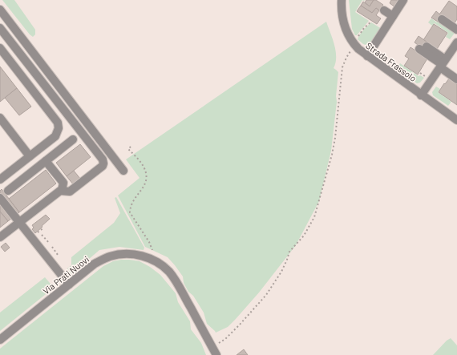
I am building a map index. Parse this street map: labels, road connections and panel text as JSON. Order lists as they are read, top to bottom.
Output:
{
  "streets": {
    "street": ["Strada Frassolo", "Via Prati Nuovi"]
  }
}
